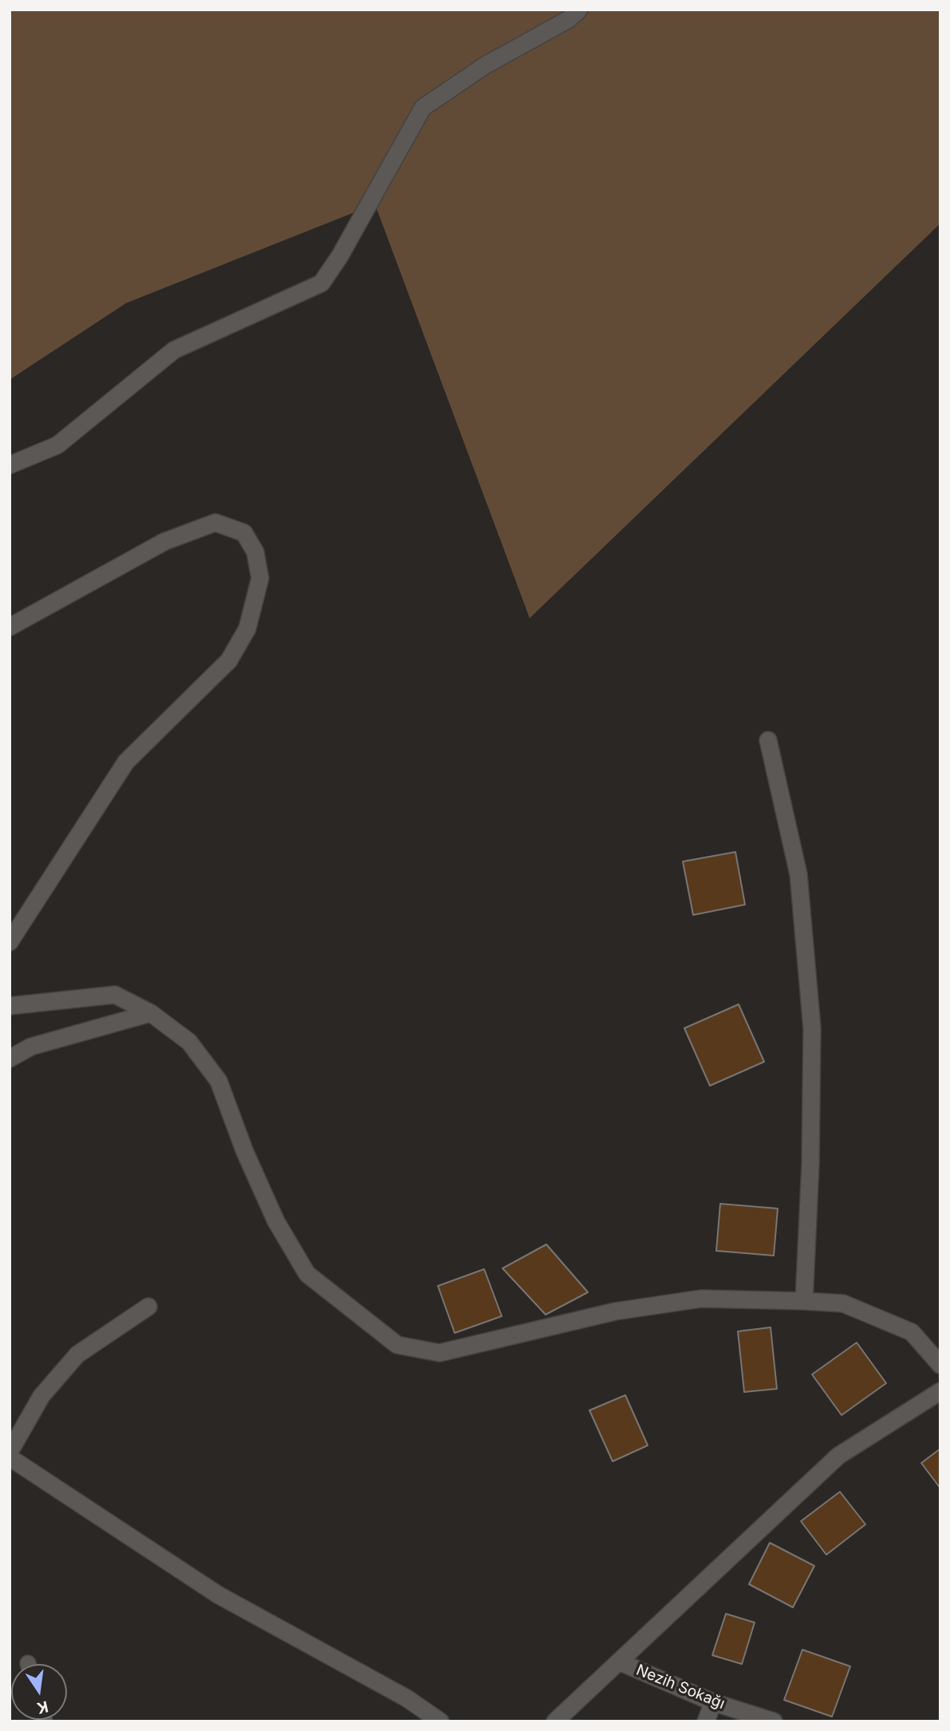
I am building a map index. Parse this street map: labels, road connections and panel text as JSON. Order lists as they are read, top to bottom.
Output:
{
  "streets": {
    "street": ["Nezih Sokağı"]
  },
  "north": "bottom"
}
